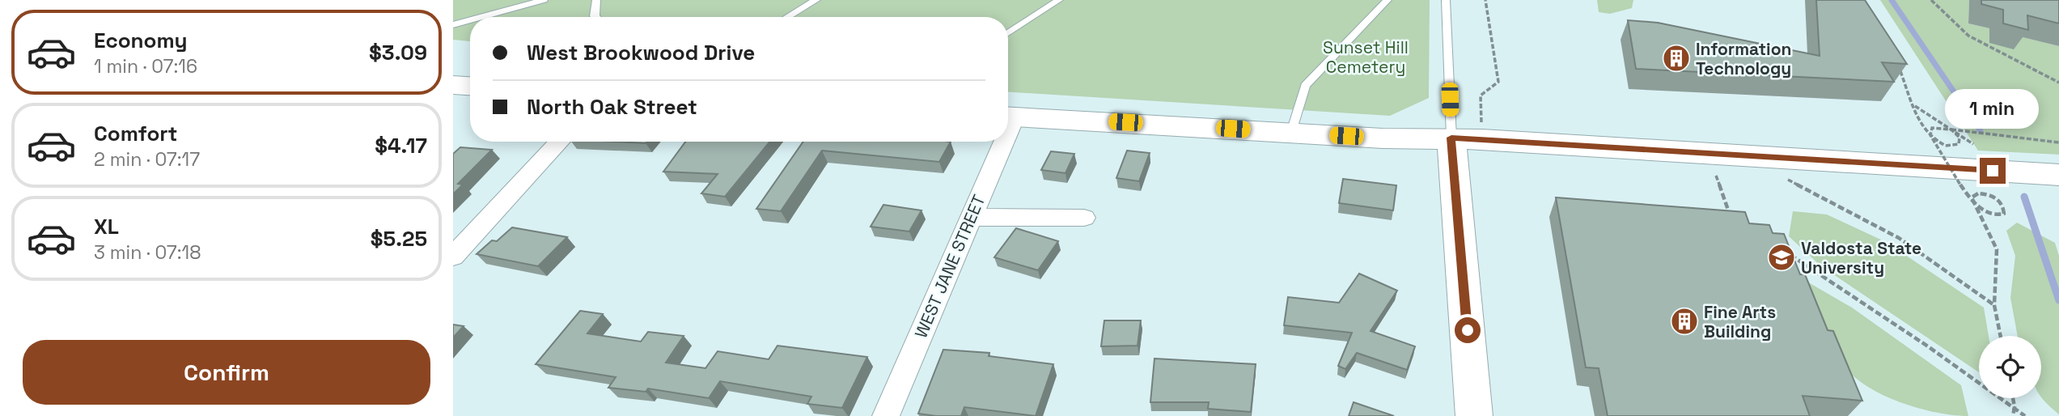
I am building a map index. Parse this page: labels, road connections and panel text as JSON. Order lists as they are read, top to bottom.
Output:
{
  "streets": {
    "street": ["WEST JANE STREET"]
  },
  "parks": ["Sunset Hill Cemetery"],
  "places": {
    "building": ["Information Technology", "Fine Arts Building"],
    "school or university": ["Valdosta State University"]
  },
  "page": {
    "list": [
      {
        "name": "Economy",
        "note": "1 min · 07:16",
        "value": "$3.09"
      },
      {
        "name": "Comfort",
        "note": "2 min · 07:17",
        "value": "$4.17"
      },
      {
        "name": "XL",
        "note": "3 min · 07:18",
        "value": "$5.25"
      }
    ],
    "banner": ["West Brookwood Drive", "North Oak Street"],
    "bubble": "1 min",
    "buttons": "Confirm"
  }
}
